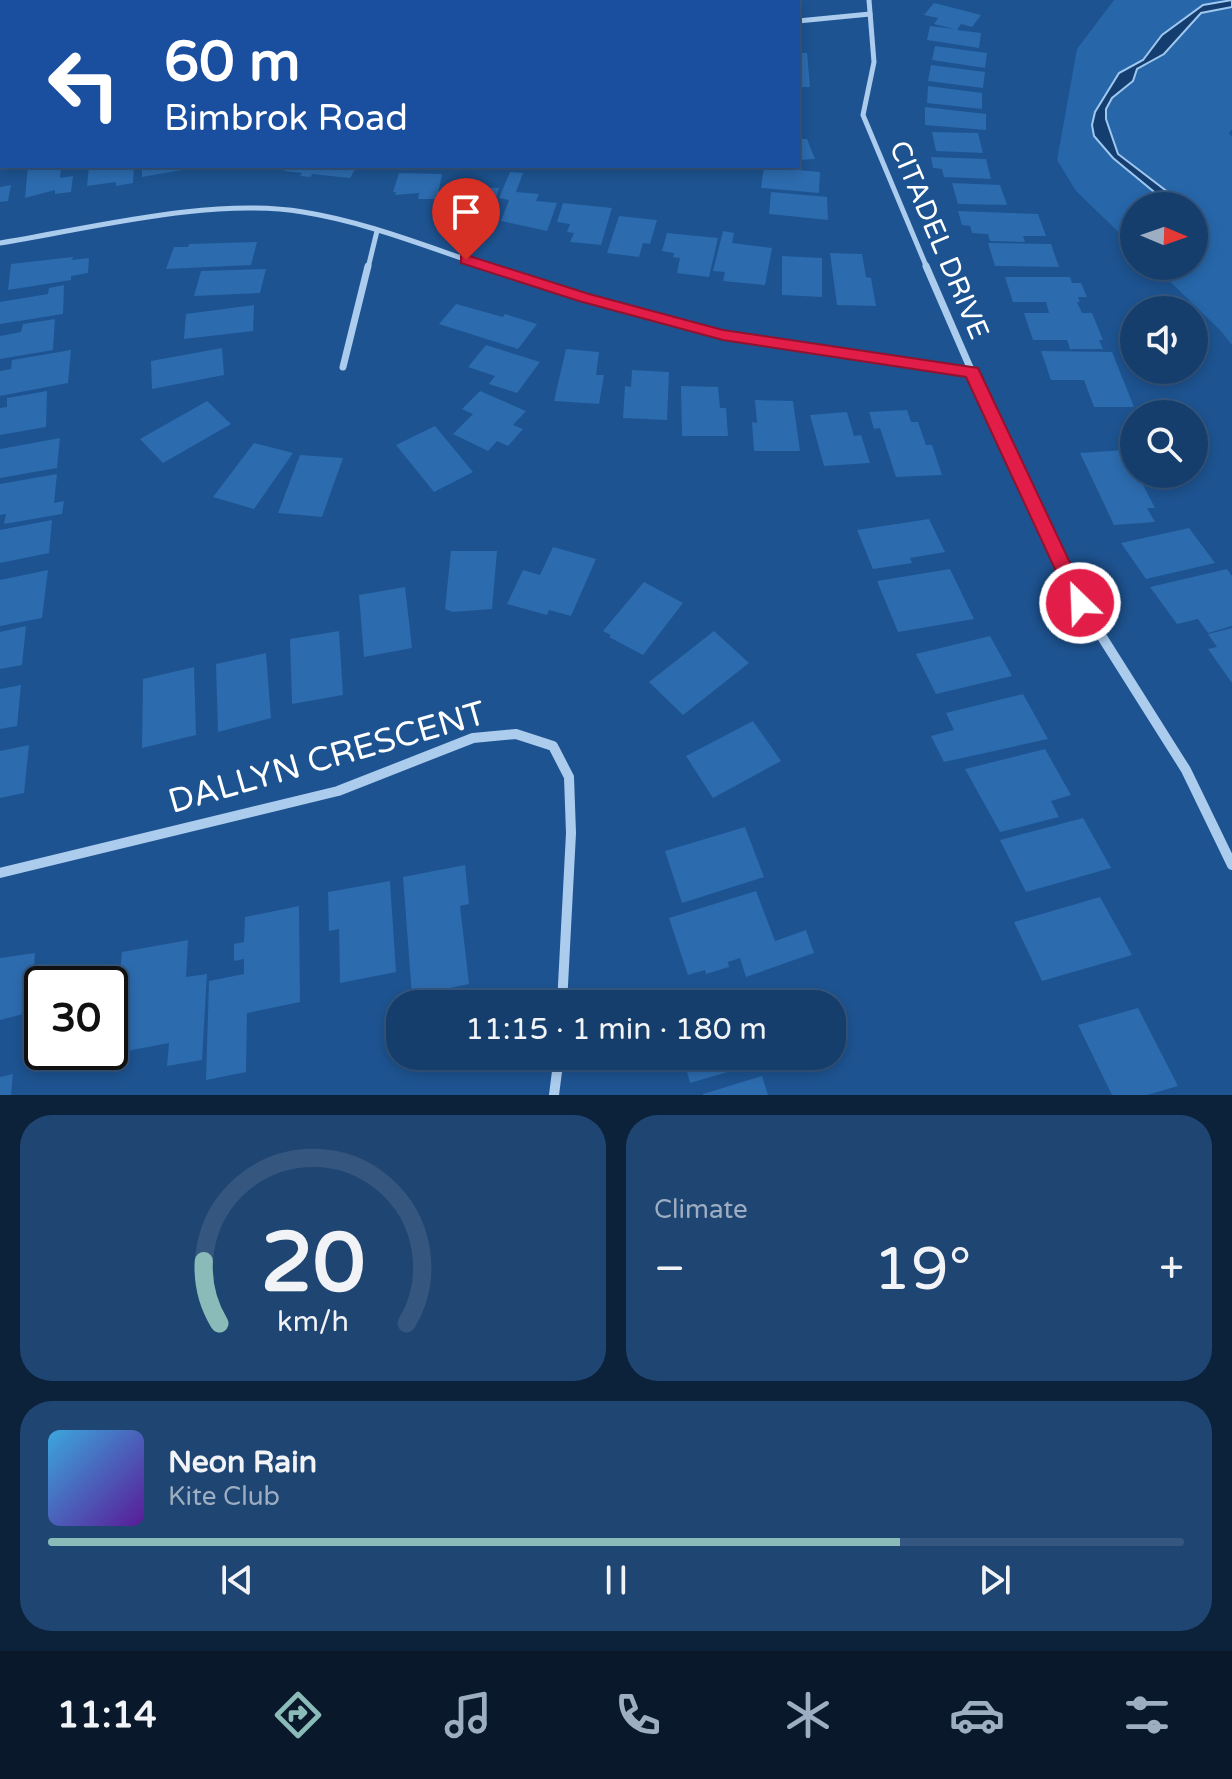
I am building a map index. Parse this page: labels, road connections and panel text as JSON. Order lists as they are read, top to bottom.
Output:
{
  "streets": {
    "street": ["CITADEL DRIVE", "DALLYN CRESCENT"]
  },
  "north": "right",
  "page": {
    "turn": ["60 m", "Bimbrok Road"],
    "limit": "30",
    "trip": "11:15 · 1 min · 180 m",
    "tile": "Climate",
    "heat": ["−", "19°", "+"],
    "song": ["Neon Rain", "Kite Club"],
    "tabs": "11:14",
    "gauge": ["20", "km/h"]
  }
}
